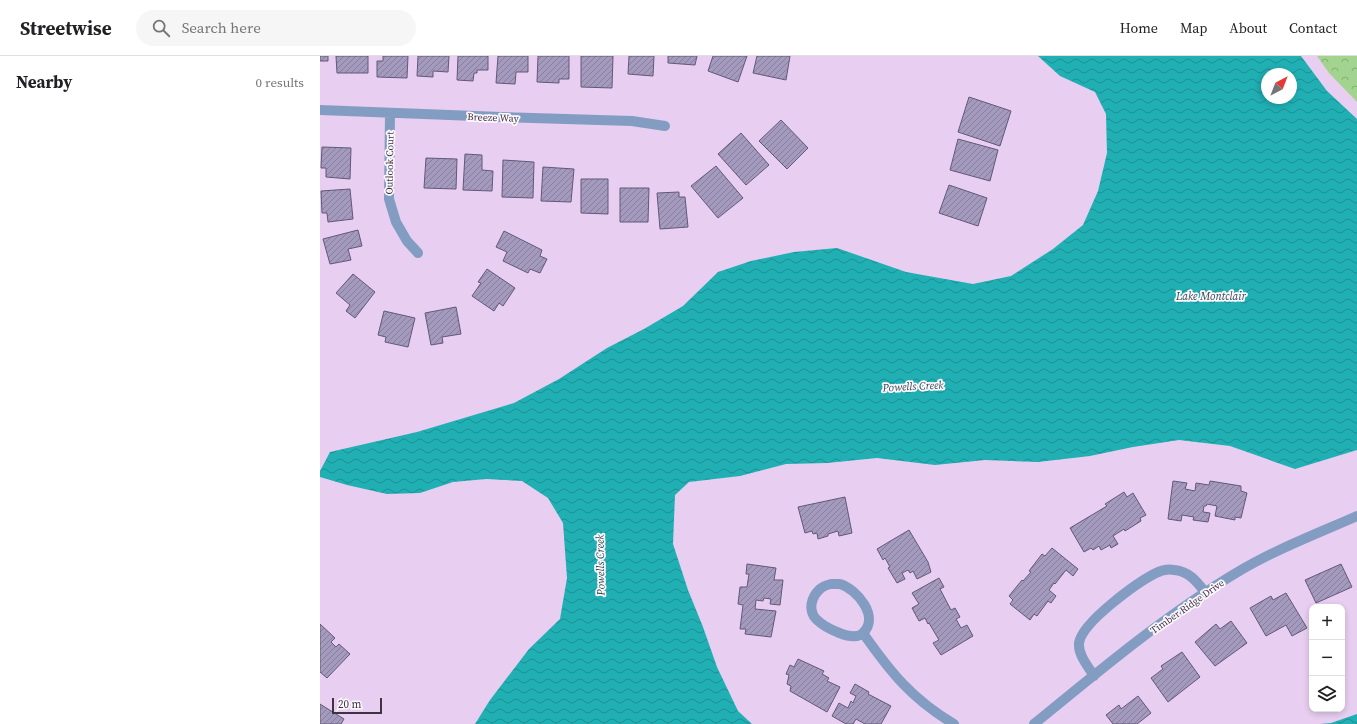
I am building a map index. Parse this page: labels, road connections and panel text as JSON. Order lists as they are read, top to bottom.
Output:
{
  "streets": {
    "street": ["Breeze Way", "Outlook Court", "Timber Ridge Drive"]
  },
  "crossings": [
    ["Breeze Way", "Outlook Court"]
  ],
  "water": ["Lake Montclair", "Powells Creek"],
  "scale_bar": "20 m",
  "north": "top right",
  "page": {
    "header": "Streetwise",
    "search": "Search here",
    "nav": [
      "Home",
      "Map",
      "About",
      "Contact"
    ],
    "heading": ["Nearby", "0 results"],
    "map_buttons": ["+", "−"],
    "scale": "20 m"
  }
}
